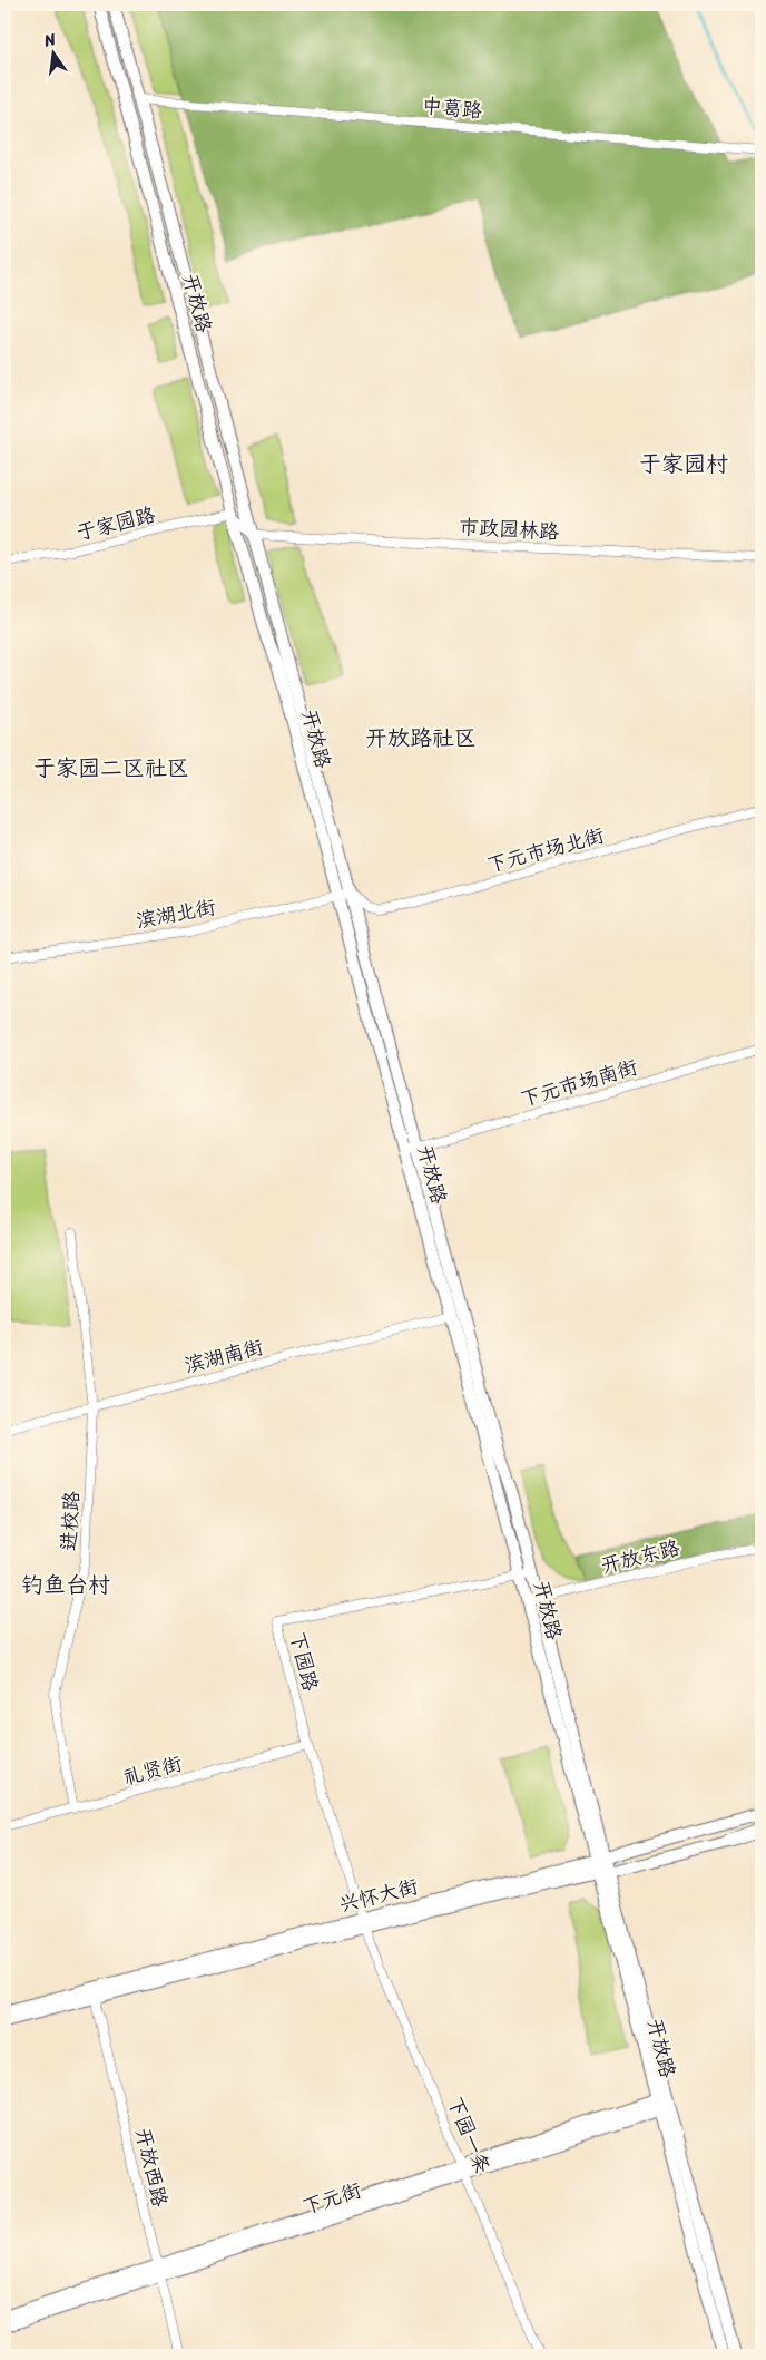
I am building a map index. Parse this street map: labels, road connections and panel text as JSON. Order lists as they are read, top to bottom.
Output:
{
  "streets": {
    "main road": ["开放路", "兴怀大街", "下元街"],
    "street": [
      "中葛路",
      "于家园路",
      "市政园林路",
      "下元市场北街",
      "滨湖北街",
      "下元市场南街",
      "滨湖南街",
      "进校路",
      "开放东路",
      "下园路",
      "礼贤街",
      "下园一条",
      "开放西路"
    ]
  },
  "crossings": [
    ["中葛路", "开放路"],
    ["开放路", "于家园路"],
    ["开放路", "市政园林路"],
    ["开放路", "下元市场北街"],
    ["开放路", "滨湖北街"],
    ["开放路", "下元市场南街"],
    ["开放路", "滨湖南街"],
    ["开放路", "开放东路"],
    ["开放路", "下园路"],
    ["开放路", "兴怀大街"],
    ["开放路", "下元街"],
    ["下元市场北街", "滨湖北街"],
    ["滨湖南街", "进校路"],
    ["进校路", "礼贤街"],
    ["下园路", "礼贤街"],
    ["下园路", "兴怀大街"],
    ["下园路", "下园一条"],
    ["兴怀大街", "下园一条"],
    ["兴怀大街", "开放西路"],
    ["下园一条", "下元街"],
    ["开放西路", "下元街"]
  ],
  "districts": [
    "于家园村",
    "开放路社区",
    "于家园二区社区",
    "钓鱼台村"
  ],
  "north": "top"
}
